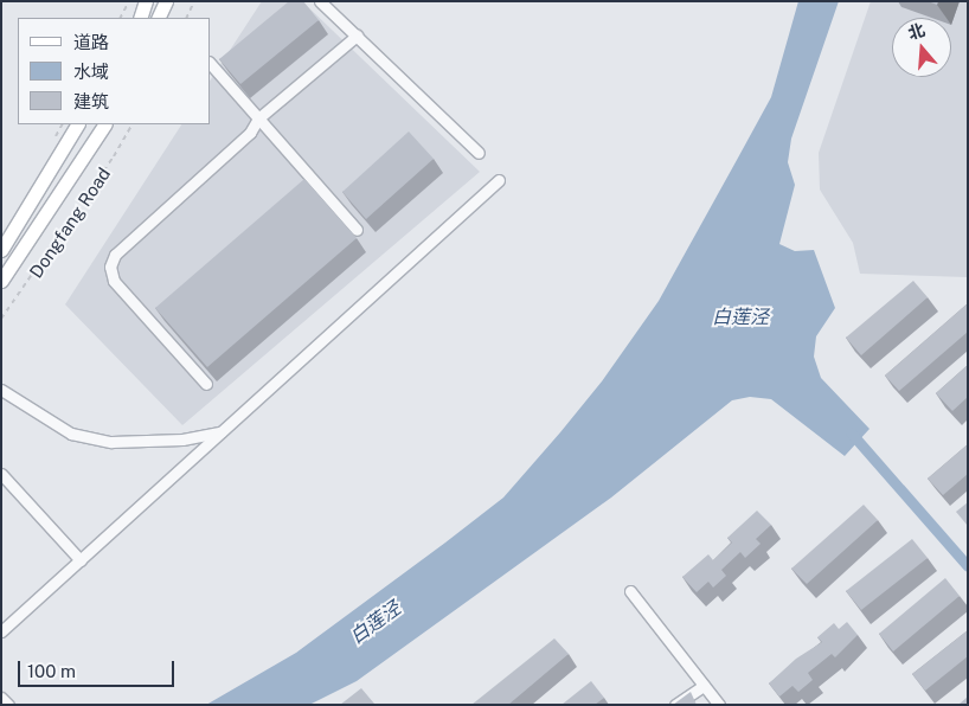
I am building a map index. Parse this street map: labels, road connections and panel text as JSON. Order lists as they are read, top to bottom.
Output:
{
  "streets": {
    "main road": ["Dongfang Road"]
  },
  "water": ["白莲泾"],
  "legend": ["道路", "水域", "建筑"],
  "scale_bar": "100 m",
  "north": "top"
}
